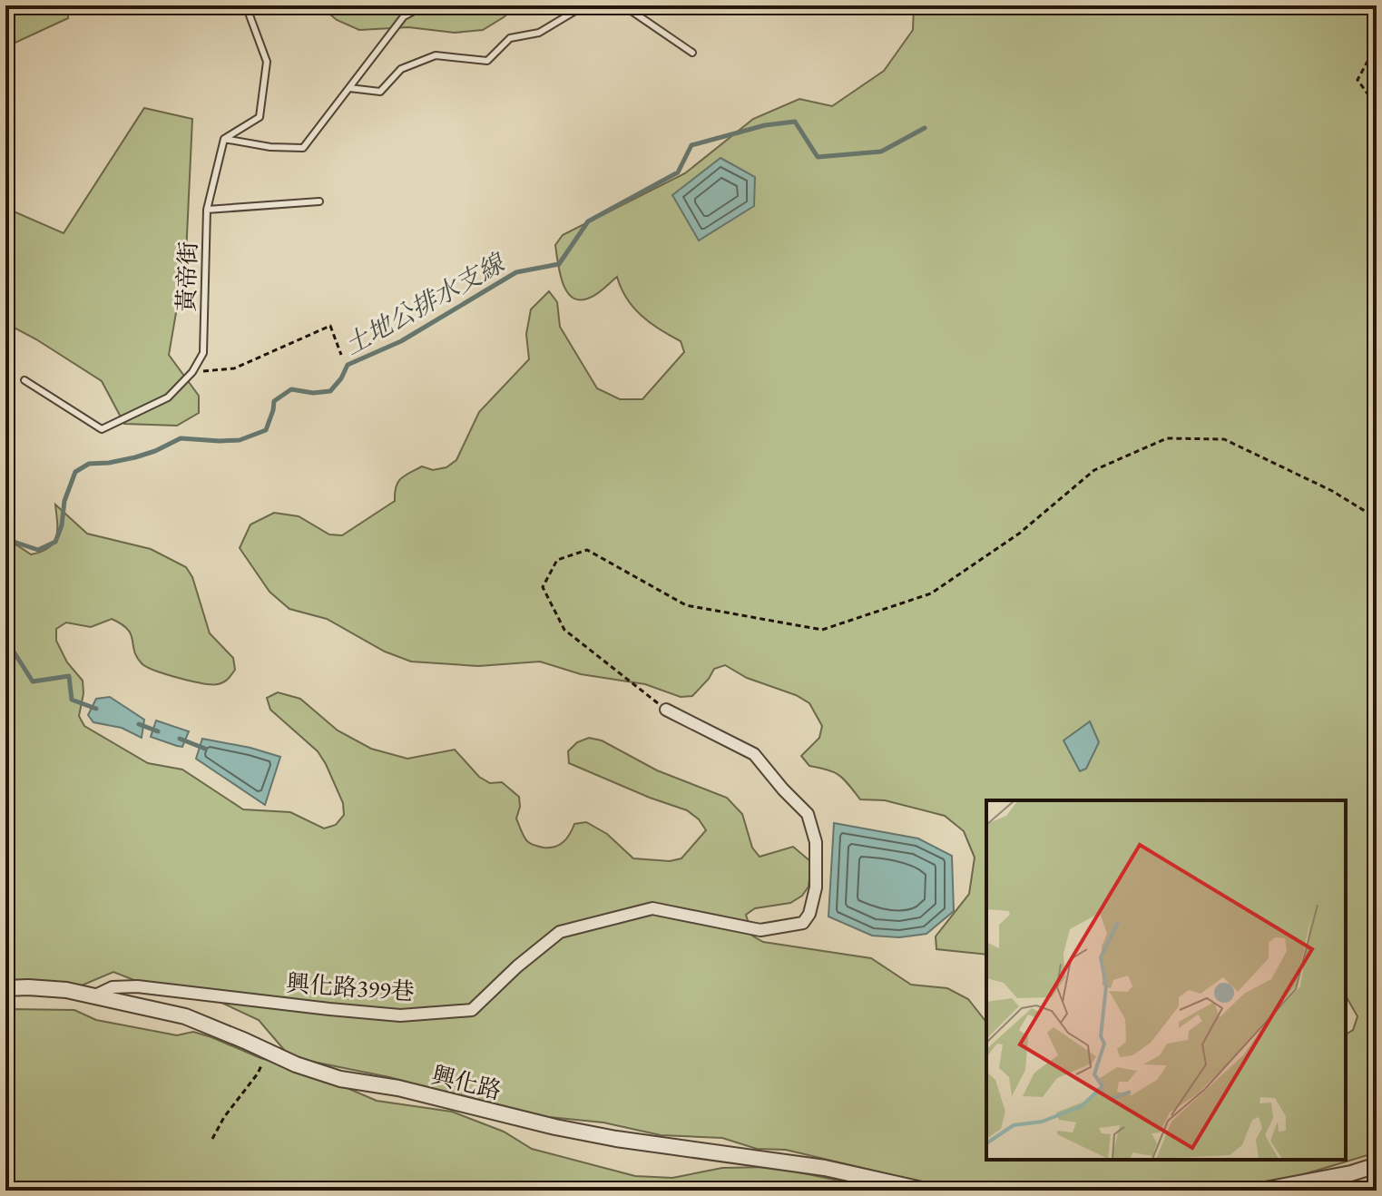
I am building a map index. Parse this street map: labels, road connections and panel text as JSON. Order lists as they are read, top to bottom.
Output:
{
  "streets": {
    "street": ["興化路399巷", "興化路"],
    "lane": ["黃帝街"]
  },
  "crossings": [
    ["興化路399巷", "興化路"]
  ],
  "water": ["土地公排水支線"]
}
